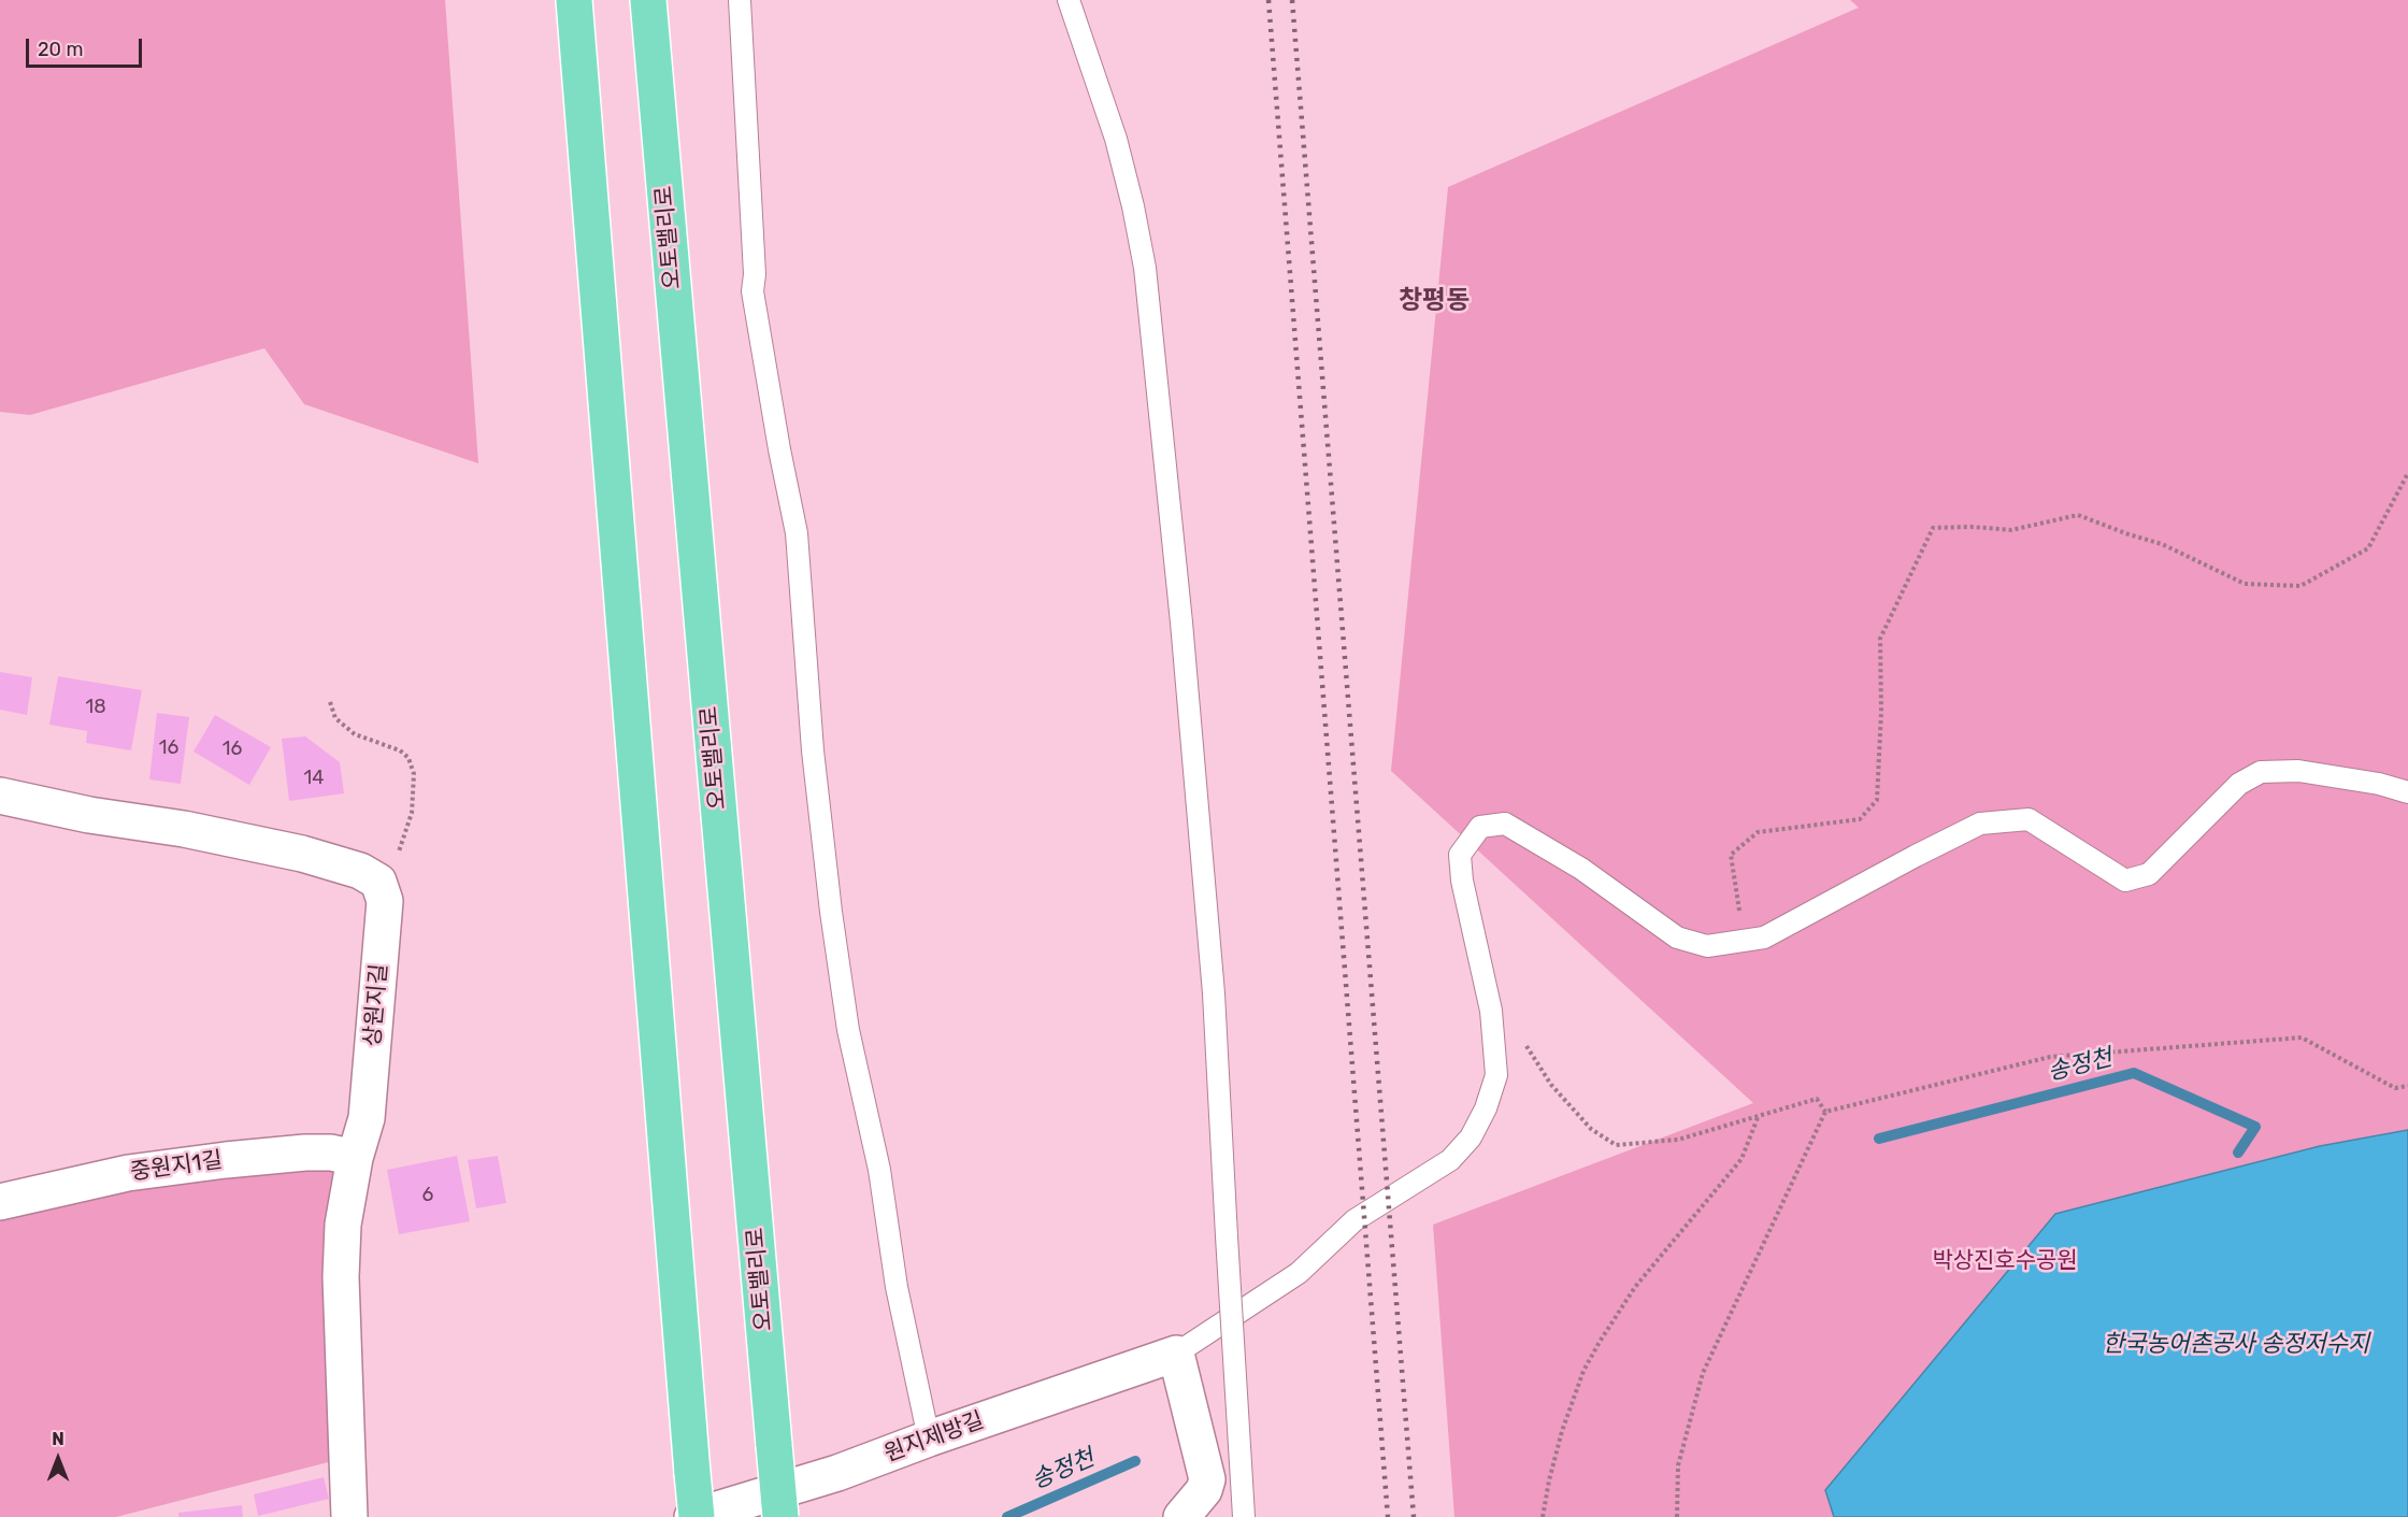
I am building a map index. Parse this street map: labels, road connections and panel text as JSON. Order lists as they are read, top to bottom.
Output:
{
  "streets": {
    "highway": ["오토밸리로"],
    "street": ["상원지길", "중원지1길", "원지제방길"]
  },
  "crossings": [
    ["상원지길", "중원지1길"]
  ],
  "districts": ["창평동"],
  "water": ["송정천", "한국농어촌공사 송정저수지"],
  "parks": ["박상진호수공원"],
  "house_numbers": [
    "18",
    "16",
    "16",
    "14",
    "6"
  ],
  "scale_bar": "20 m",
  "north": "top"
}
